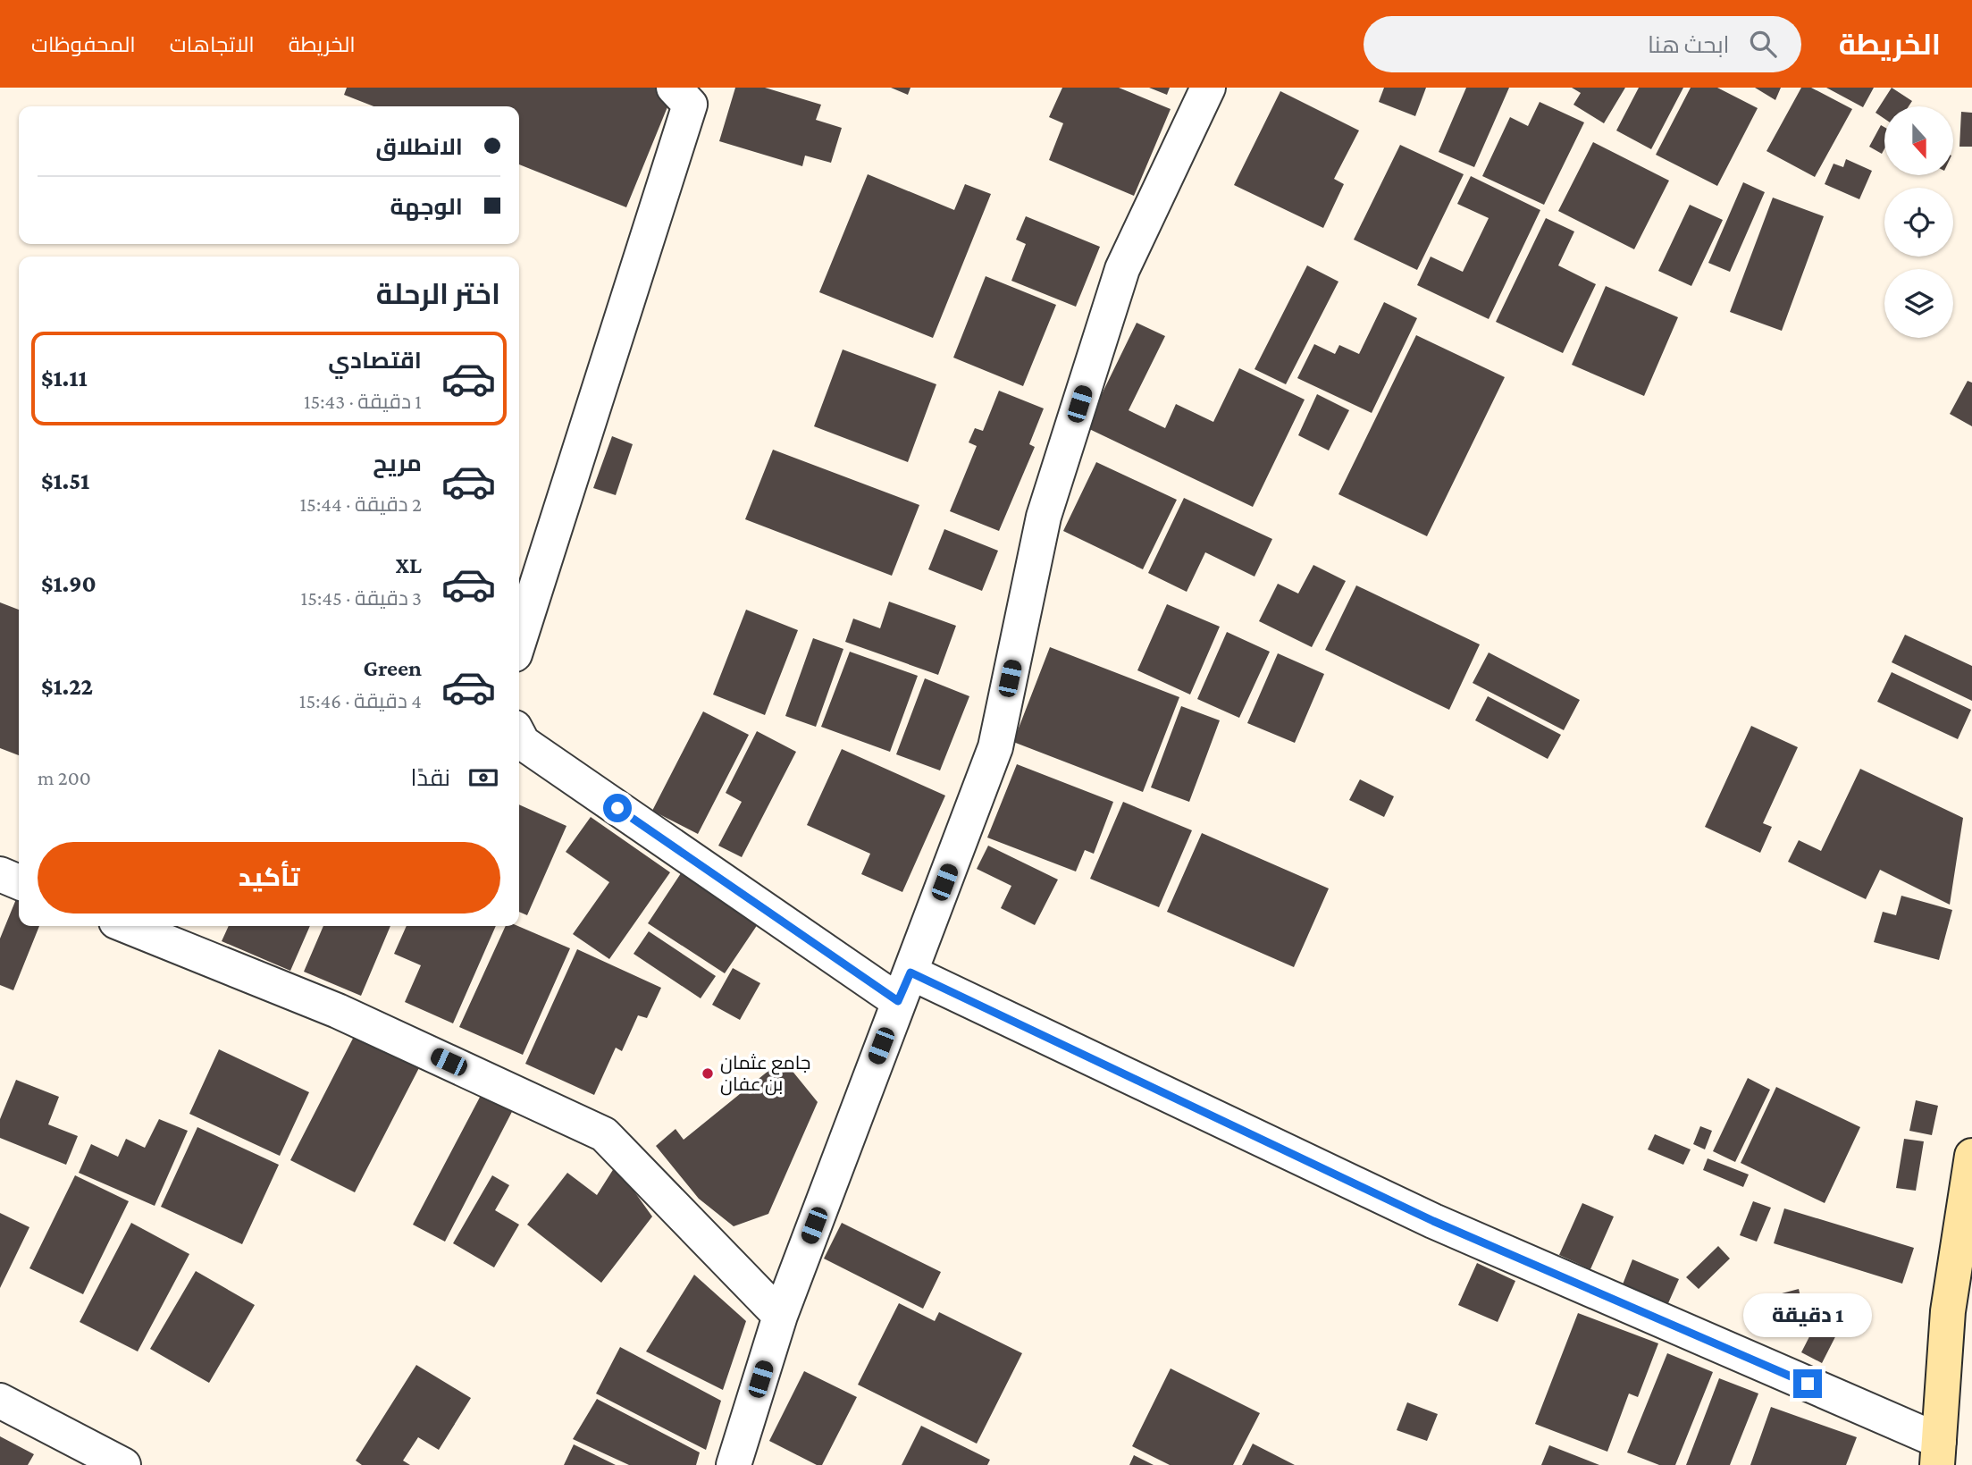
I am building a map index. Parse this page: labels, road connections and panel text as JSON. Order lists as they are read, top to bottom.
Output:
{
  "places": ["جامع عثمان بن عفان"],
  "north": "bottom",
  "page": {
    "header": "الخريطة",
    "search": "ابحث هنا",
    "nav": ["الخريطة", "الاتجاهات", "المحفوظات"],
    "banner": ["الانطلاق", "الوجهة"],
    "heading": "اختر الرحلة",
    "list": [
      {
        "name": "اقتصادي",
        "note": "1 دقيقة · 15:43",
        "value": "$1.11"
      },
      {
        "name": "مريح",
        "note": "2 دقيقة · 15:44",
        "value": "$1.51"
      },
      {
        "name": "XL",
        "note": "3 دقيقة · 15:45",
        "value": "$1.90"
      },
      {
        "name": "Green",
        "note": "4 دقيقة · 15:46",
        "value": "$1.22"
      }
    ],
    "pay": ["نقدًا", "200 m"],
    "buttons": "تأكيد",
    "bubble": "1 دقيقة"
  }
}
